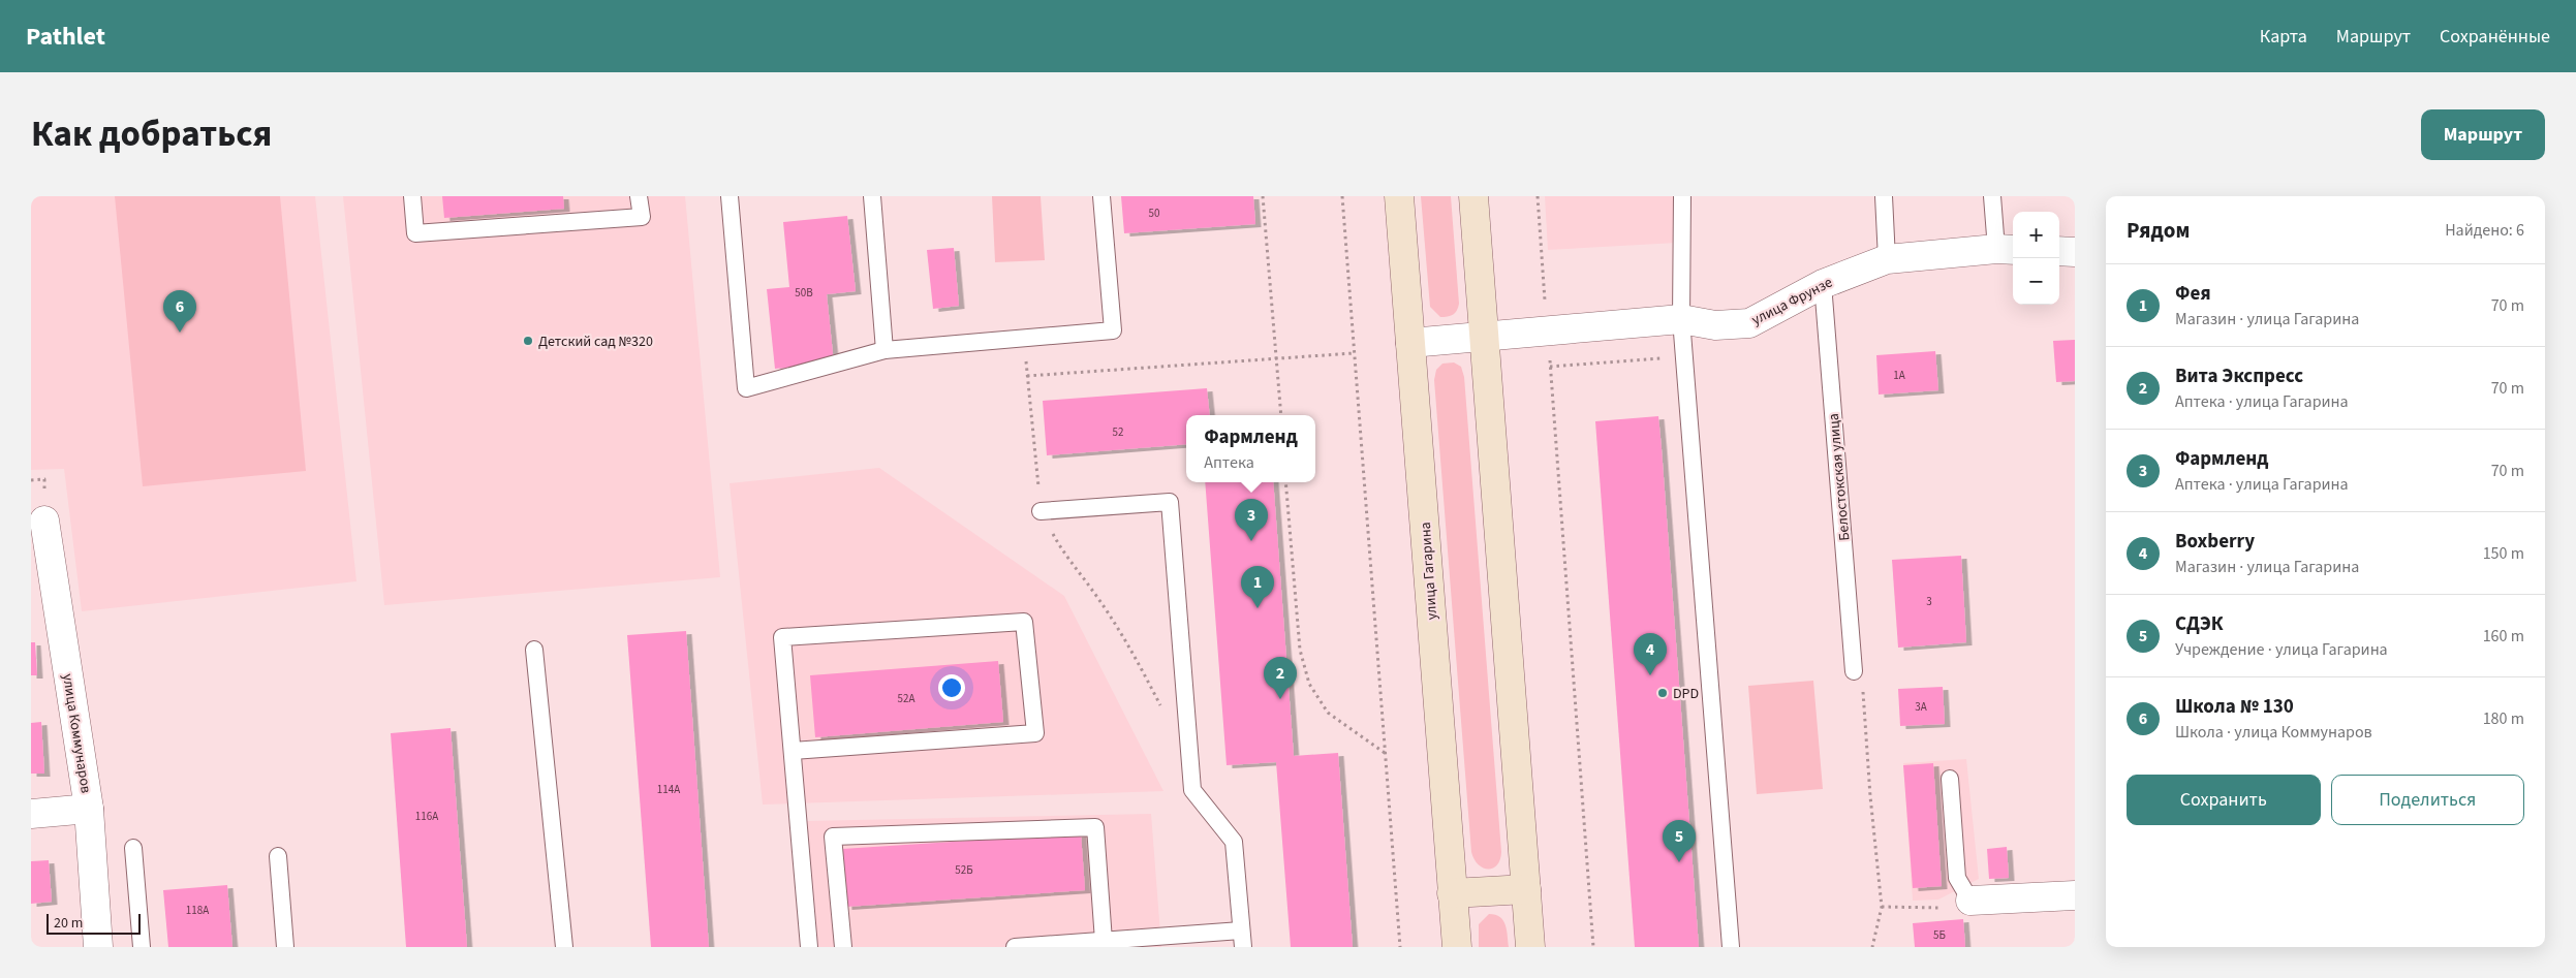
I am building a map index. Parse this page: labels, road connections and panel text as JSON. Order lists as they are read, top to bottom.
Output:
{
  "streets": {
    "main road": ["улица Гагарина"],
    "street": ["улица Фрунзе", "улица Коммунаров"],
    "lane": ["Белостокская улица"]
  },
  "crossings": [
    ["улица Фрунзе", "Белостокская улица"],
    ["улица Фрунзе", "улица Гагарина"]
  ],
  "places": ["Детский сад №320", "DPD"],
  "house_numbers": [
    "50",
    "50В",
    "1А",
    "52",
    "3",
    "52А",
    "3А",
    "114А",
    "116А",
    "52Б",
    "118А",
    "5Б"
  ],
  "scale_bar": "20 m",
  "page": {
    "header": "Pathlet",
    "nav": ["Карта", "Маршрут", "Сохранённые"],
    "title": "Как добраться",
    "buttons": [
      "Маршрут",
      ["Сохранить", "Поделиться"]
    ],
    "heading": ["Рядом", "Найдено: 6"],
    "map_buttons": ["+", "−"],
    "list": [
      {
        "mark": "1",
        "name": "Фея",
        "note": "Магазин · улица Гагарина",
        "value": "70 m"
      },
      {
        "mark": "2",
        "name": "Вита Экспресс",
        "note": "Аптека · улица Гагарина",
        "value": "70 m"
      },
      {
        "mark": "3",
        "name": "Фармленд",
        "note": "Аптека · улица Гагарина",
        "value": "70 m"
      },
      {
        "mark": "4",
        "name": "Boxberry",
        "note": "Магазин · улица Гагарина",
        "value": "150 m"
      },
      {
        "mark": "5",
        "name": "СДЭК",
        "note": "Учреждение · улица Гагарина",
        "value": "160 m"
      },
      {
        "mark": "6",
        "name": "Школа № 130",
        "note": "Школа · улица Коммунаров",
        "value": "180 m"
      }
    ],
    "pins": [
      "6",
      "3",
      "1",
      "4",
      "2",
      "5"
    ],
    "popup": ["Фармленд", "Аптека"],
    "scale": "20 m"
  }
}
